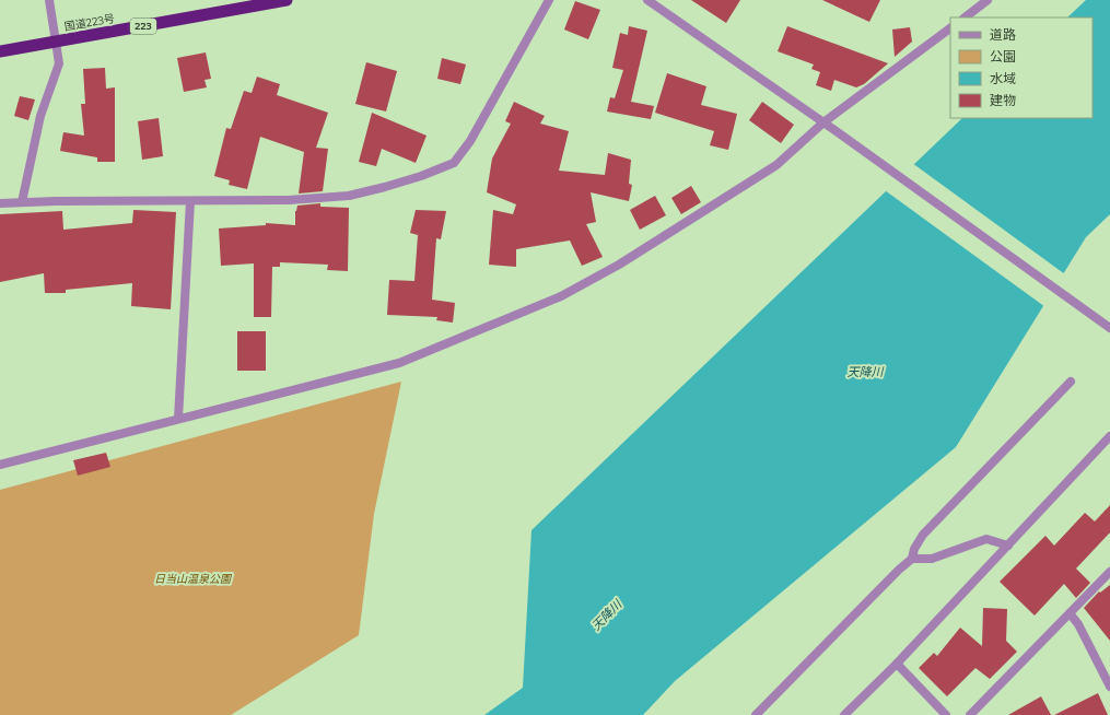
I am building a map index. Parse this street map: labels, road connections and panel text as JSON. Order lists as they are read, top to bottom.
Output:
{
  "streets": {
    "highway": ["国道223号", "223"]
  },
  "water": ["天降川"],
  "parks": ["日当山温泉公園"],
  "legend": [
    "道路",
    "公園",
    "水域",
    "建物"
  ]
}
